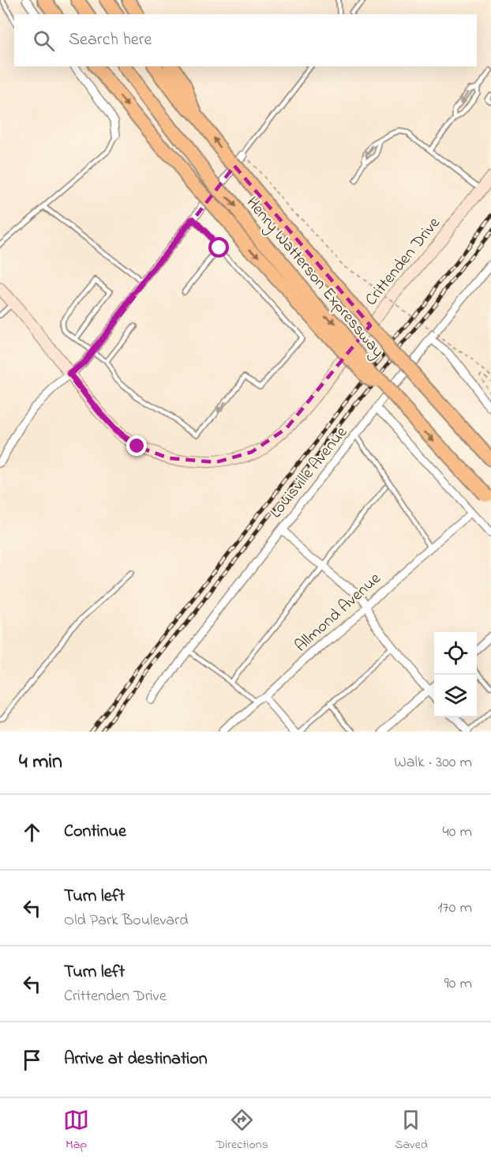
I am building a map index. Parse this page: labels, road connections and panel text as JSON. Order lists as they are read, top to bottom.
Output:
{
  "streets": {
    "highway": ["Henry Watterson Expressway"],
    "main road": ["Crittenden Drive"],
    "street": ["Louisville Avenue", "Allmond Avenue"]
  },
  "page": {
    "search": "Search here",
    "heading": ["4 min", "Walk · 300 m"],
    "list": [
      ["Continue", "40 m"],
      ["Turn left", "Old Park Boulevard", "170 m"],
      ["Turn left", "Crittenden Drive", "90 m"],
      "Arrive at destination"
    ],
    "nav": ["Map", "Directions", "Saved"]
  }
}
